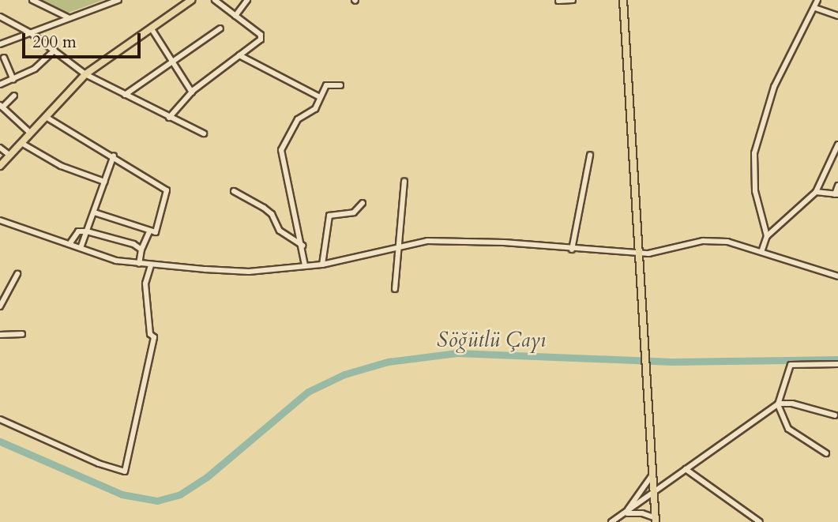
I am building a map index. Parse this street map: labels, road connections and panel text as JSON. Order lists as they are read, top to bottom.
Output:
{
  "water": ["Söğütlü Çayı"],
  "scale_bar": "200 m"
}
